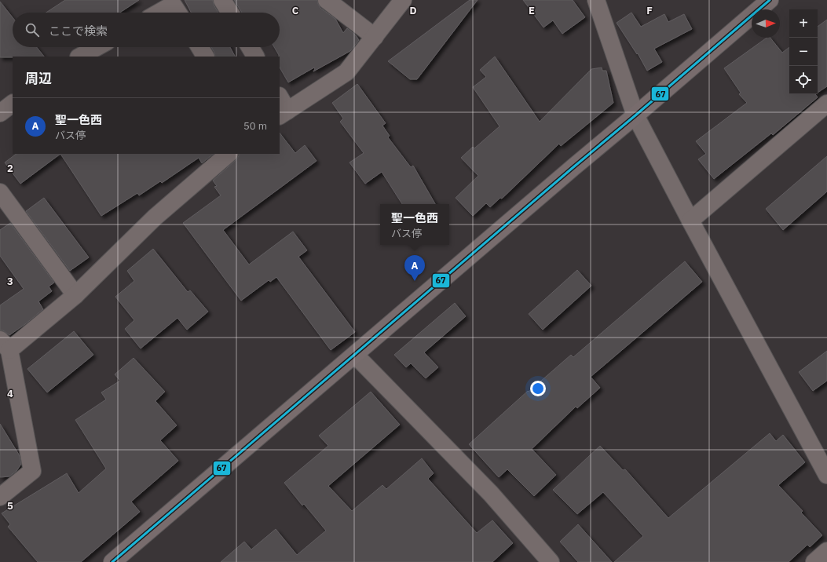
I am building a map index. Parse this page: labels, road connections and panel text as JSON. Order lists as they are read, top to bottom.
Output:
{
  "lines": ["transit line 67"],
  "north": "right",
  "page": {
    "map_buttons": ["+", "−"],
    "search": "ここで検索",
    "heading": "周辺",
    "list": [
      {
        "mark": "A",
        "name": "聖一色西",
        "note": "バス停",
        "value": "50 m"
      }
    ],
    "popup": ["聖一色西", "バス停"],
    "pins": "A"
  },
  "grid": {
    "columns": [
      "C",
      "D",
      "E",
      "F"
    ],
    "rows": [
      "2",
      "3",
      "4",
      "5"
    ]
  }
}
